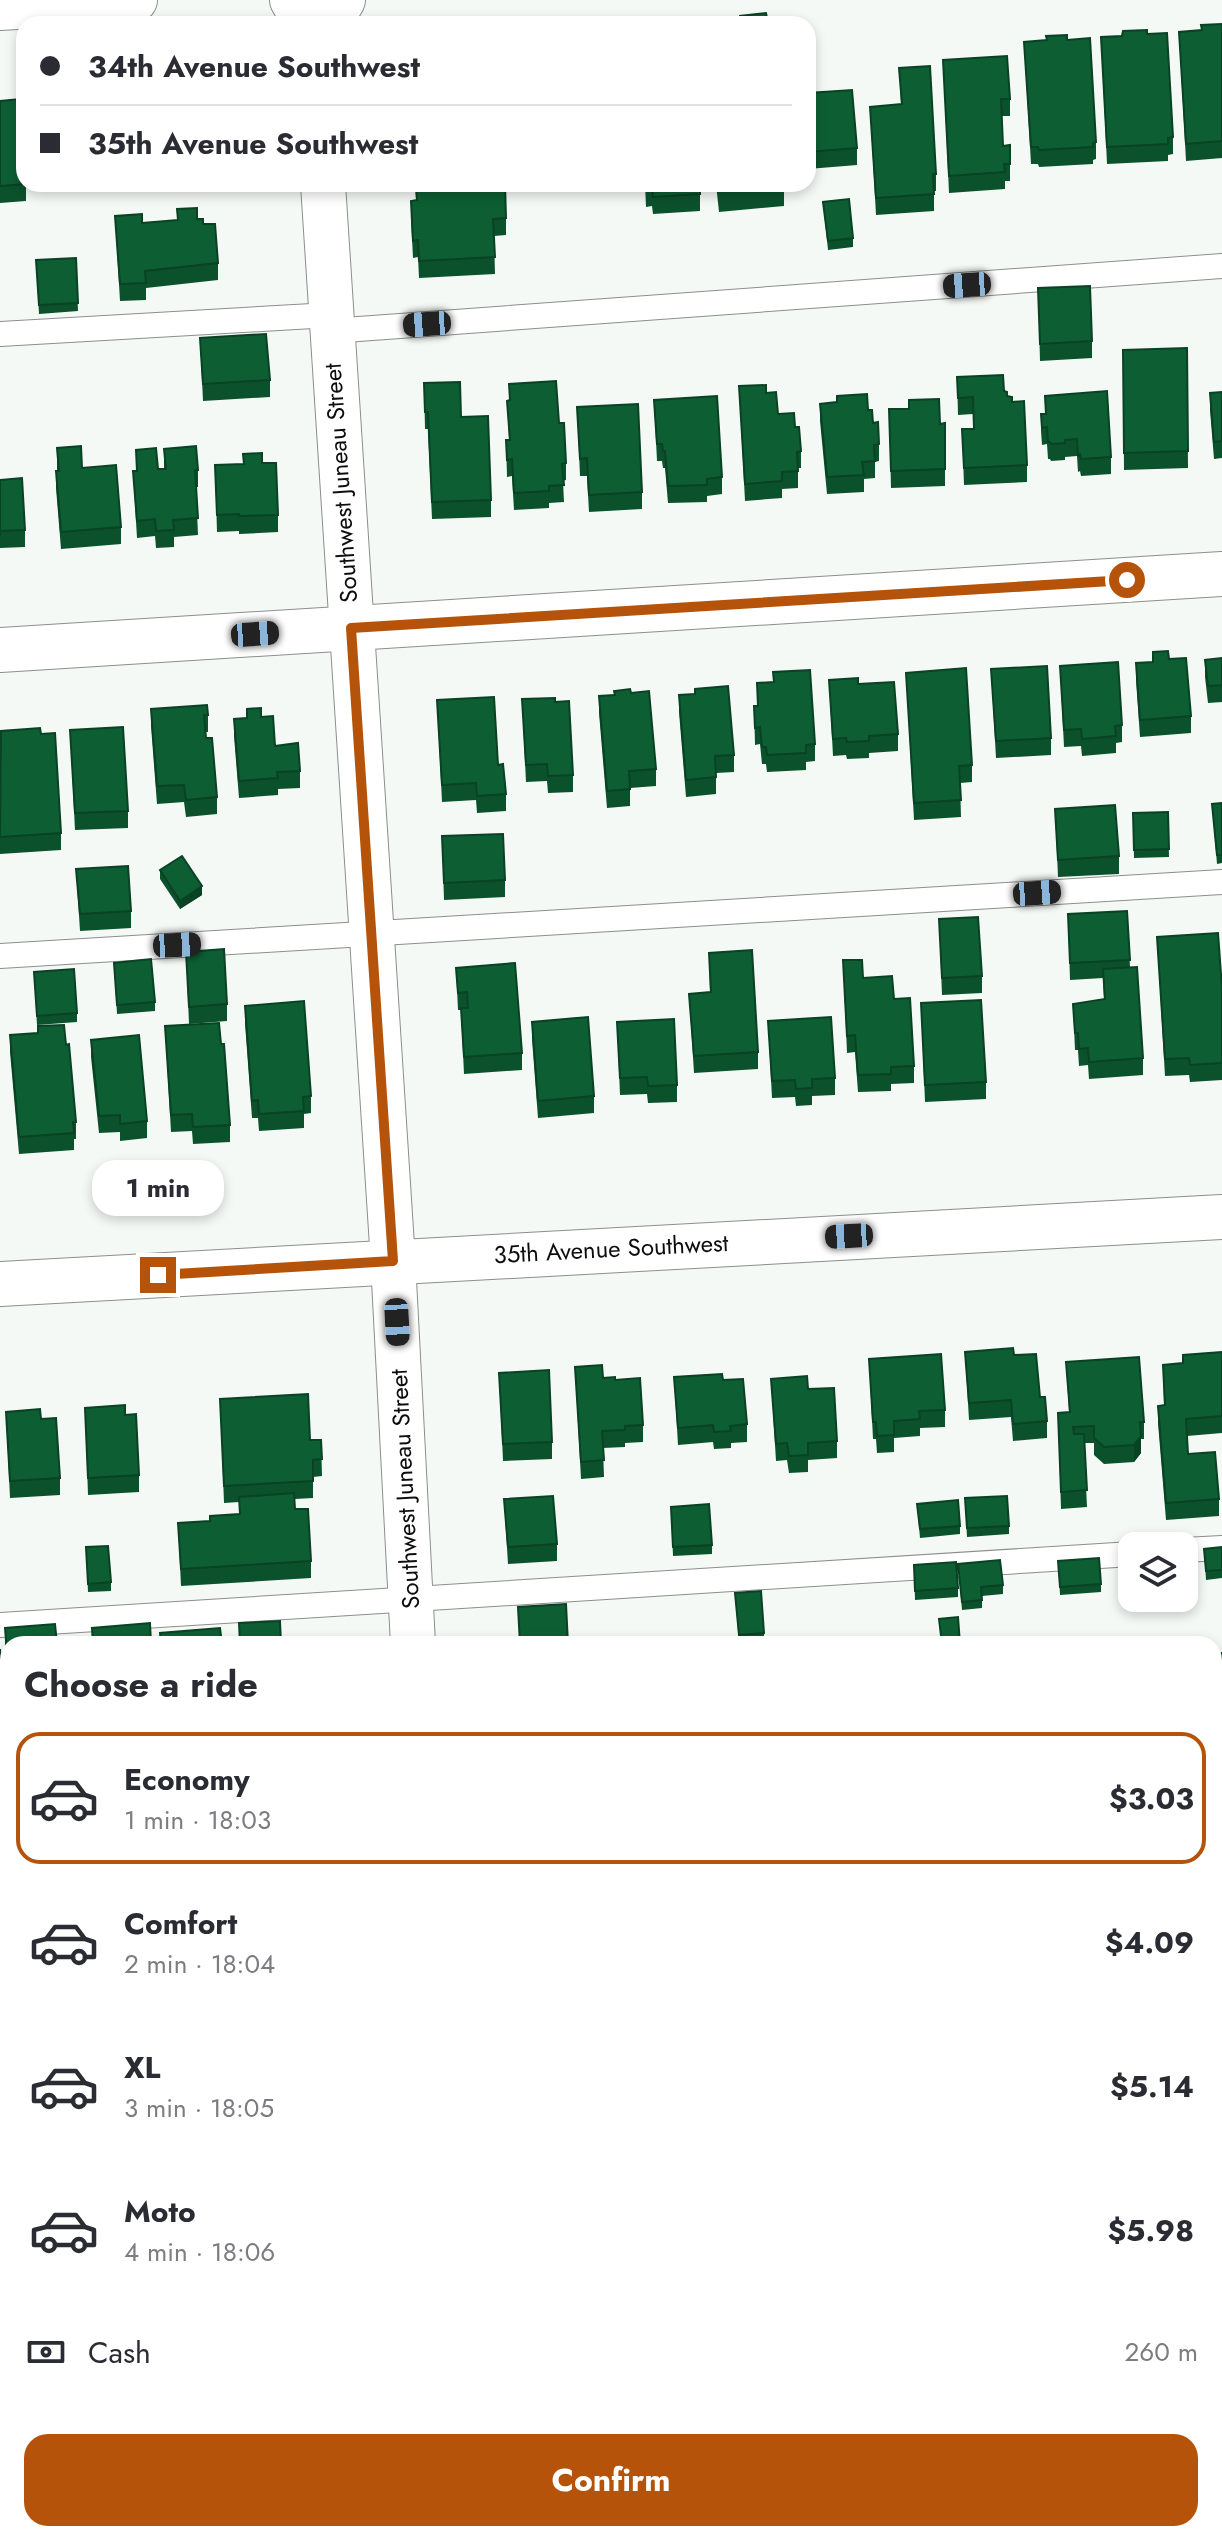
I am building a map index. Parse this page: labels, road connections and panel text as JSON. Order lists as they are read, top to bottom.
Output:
{
  "streets": {
    "street": ["Southwest Juneau Street", "35th Avenue Southwest"]
  },
  "crossings": [
    ["Southwest Juneau Street", "35th Avenue Southwest"]
  ],
  "page": {
    "banner": ["34th Avenue Southwest", "35th Avenue Southwest"],
    "bubble": "1 min",
    "heading": "Choose a ride",
    "list": [
      {
        "name": "Economy",
        "note": "1 min · 18:03",
        "value": "$3.03"
      },
      {
        "name": "Comfort",
        "note": "2 min · 18:04",
        "value": "$4.09"
      },
      {
        "name": "XL",
        "note": "3 min · 18:05",
        "value": "$5.14"
      },
      {
        "name": "Moto",
        "note": "4 min · 18:06",
        "value": "$5.98"
      }
    ],
    "pay": ["Cash", "260 m"],
    "buttons": "Confirm"
  }
}
